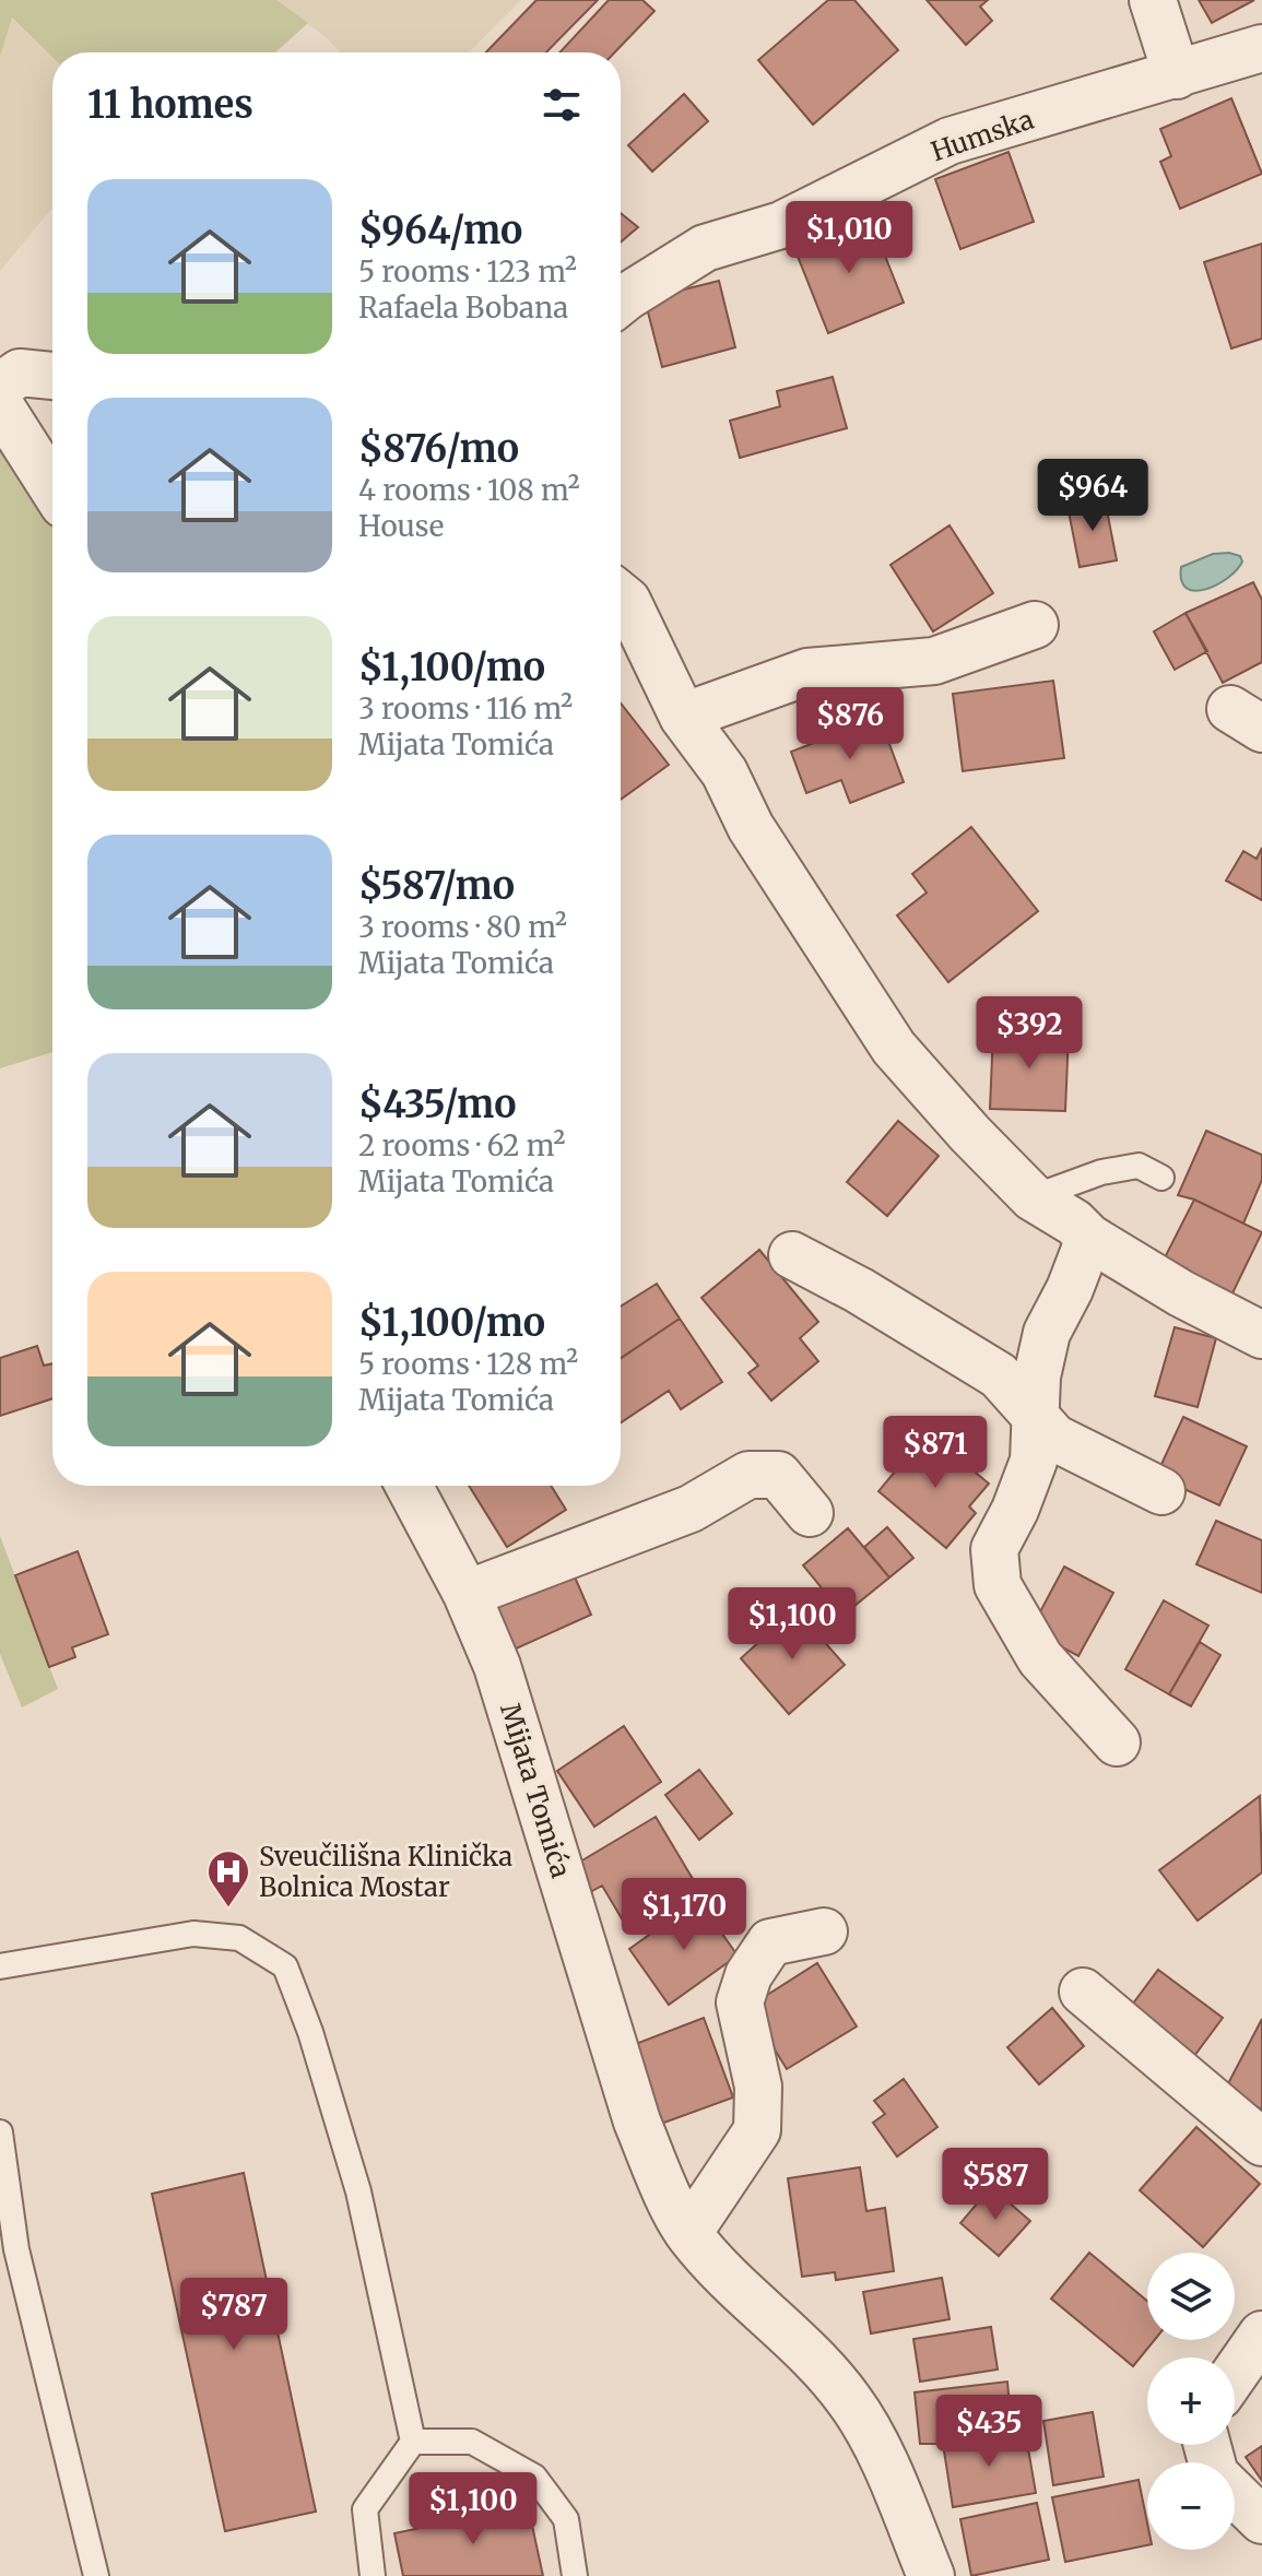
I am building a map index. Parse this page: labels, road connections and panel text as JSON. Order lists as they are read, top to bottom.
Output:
{
  "streets": {
    "street": ["Humska", "Mijata Tomića"]
  },
  "places": {
    "hospital": ["Sveučilišna Klinička Bolnica Mostar"]
  },
  "page": {
    "heading": "11 homes",
    "list": [
      {
        "name": "$964/mo",
        "note": "5 rooms · 123 m² · Rafaela Bobana"
      },
      {
        "name": "$876/mo",
        "note": "4 rooms · 108 m² · House"
      },
      {
        "name": "$1,100/mo",
        "note": "3 rooms · 116 m² · Mijata Tomića"
      },
      {
        "name": "$587/mo",
        "note": "3 rooms · 80 m² · Mijata Tomića"
      },
      {
        "name": "$435/mo",
        "note": "2 rooms · 62 m² · Mijata Tomića"
      },
      {
        "name": "$1,100/mo",
        "note": "5 rooms · 128 m² · Mijata Tomića"
      }
    ],
    "price": [
      "$1,010",
      "$964",
      "$876",
      "$392",
      "$871",
      "$1,100",
      "$1,170",
      "$587",
      "$787",
      "$435",
      "$1,100"
    ],
    "map_buttons": ["+", "−"]
  }
}
